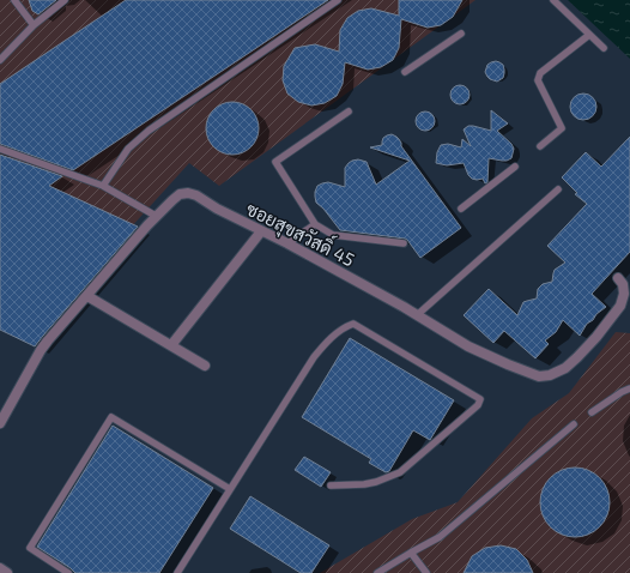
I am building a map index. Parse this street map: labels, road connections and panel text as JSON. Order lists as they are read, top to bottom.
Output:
{
  "streets": {
    "street": ["ซอยสุขสวัสดิ์ 45"]
  }
}
